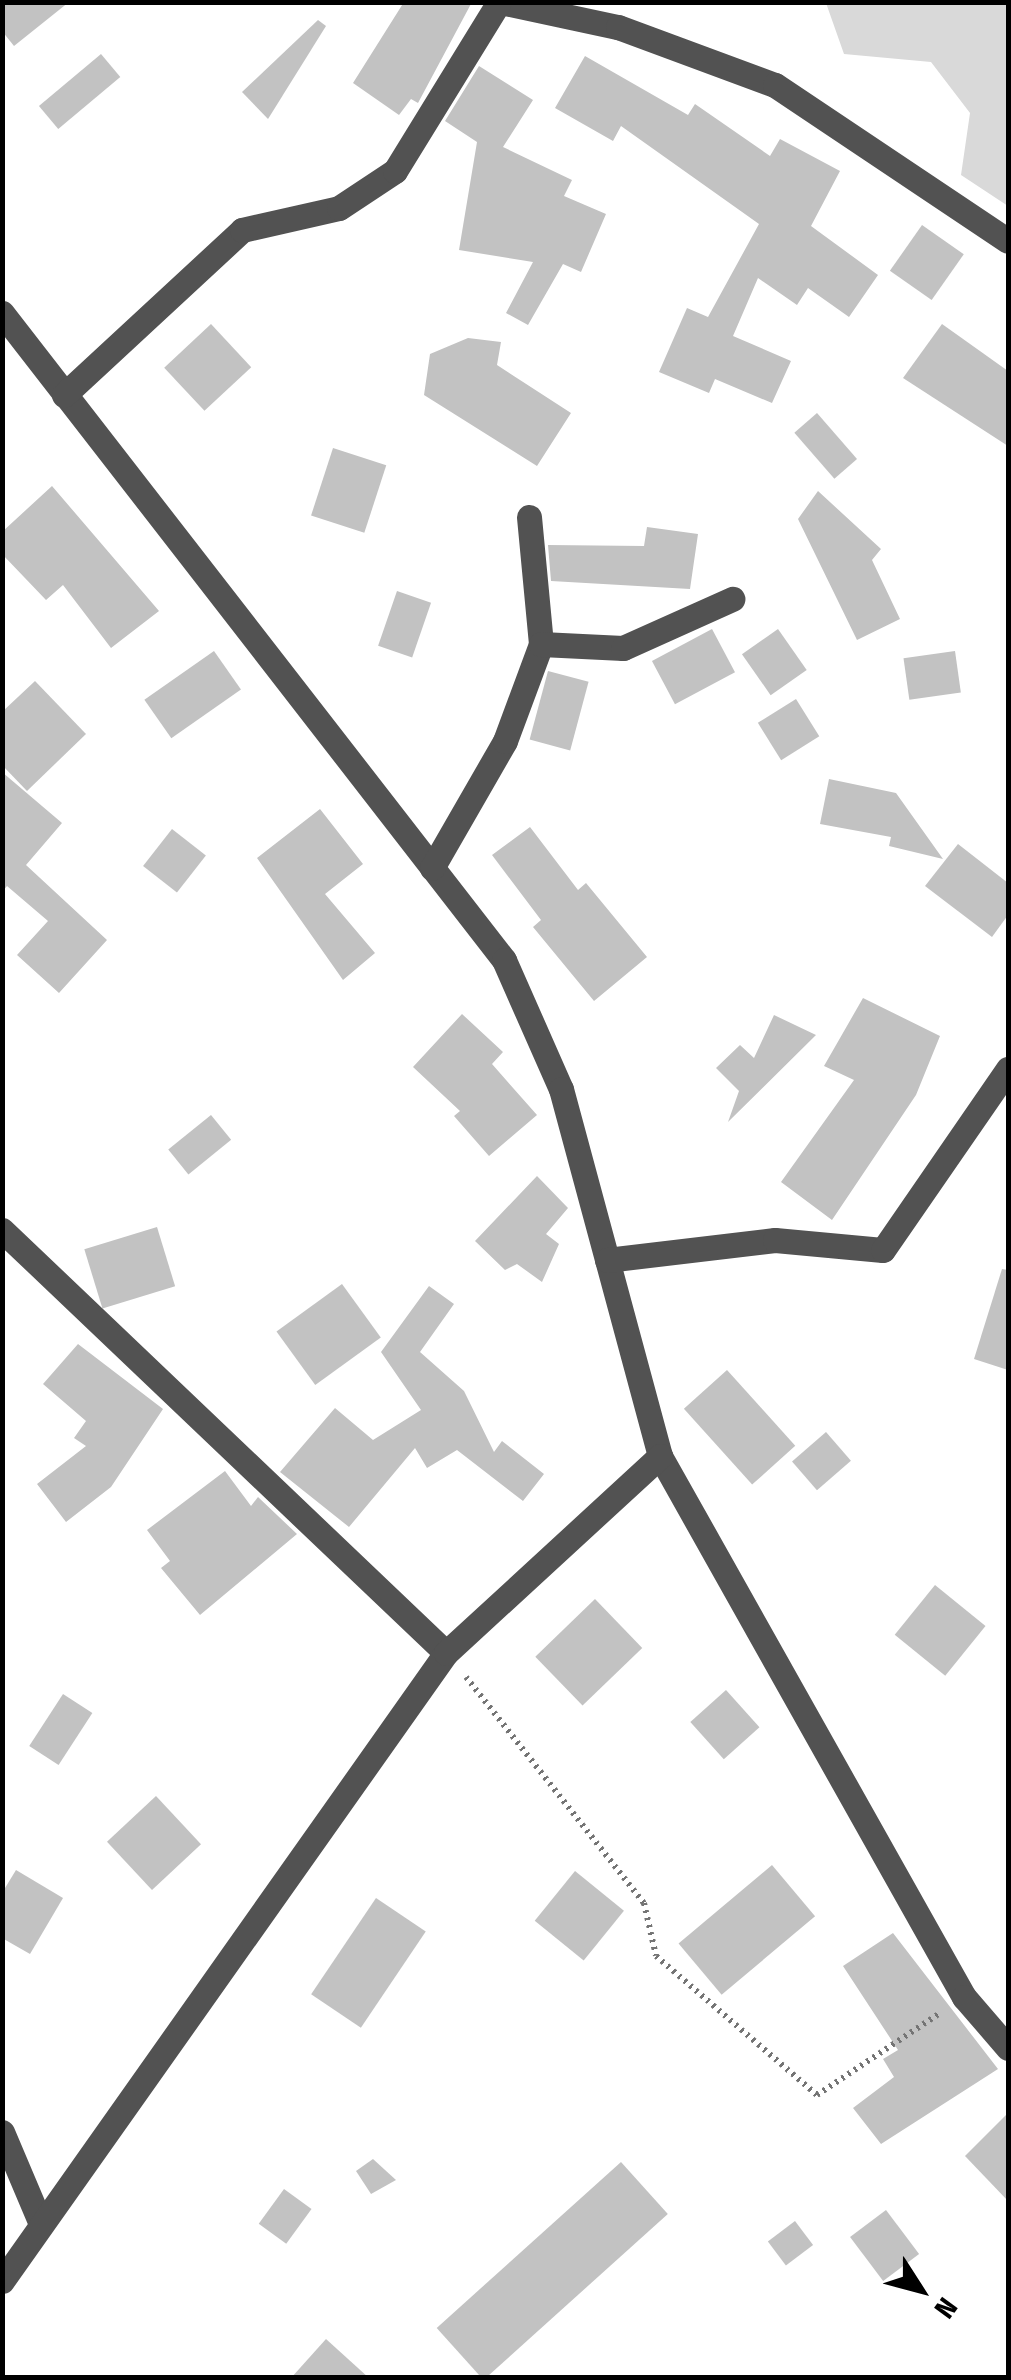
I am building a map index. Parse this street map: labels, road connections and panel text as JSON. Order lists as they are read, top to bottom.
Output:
{
  "north": "bottom right"
}
